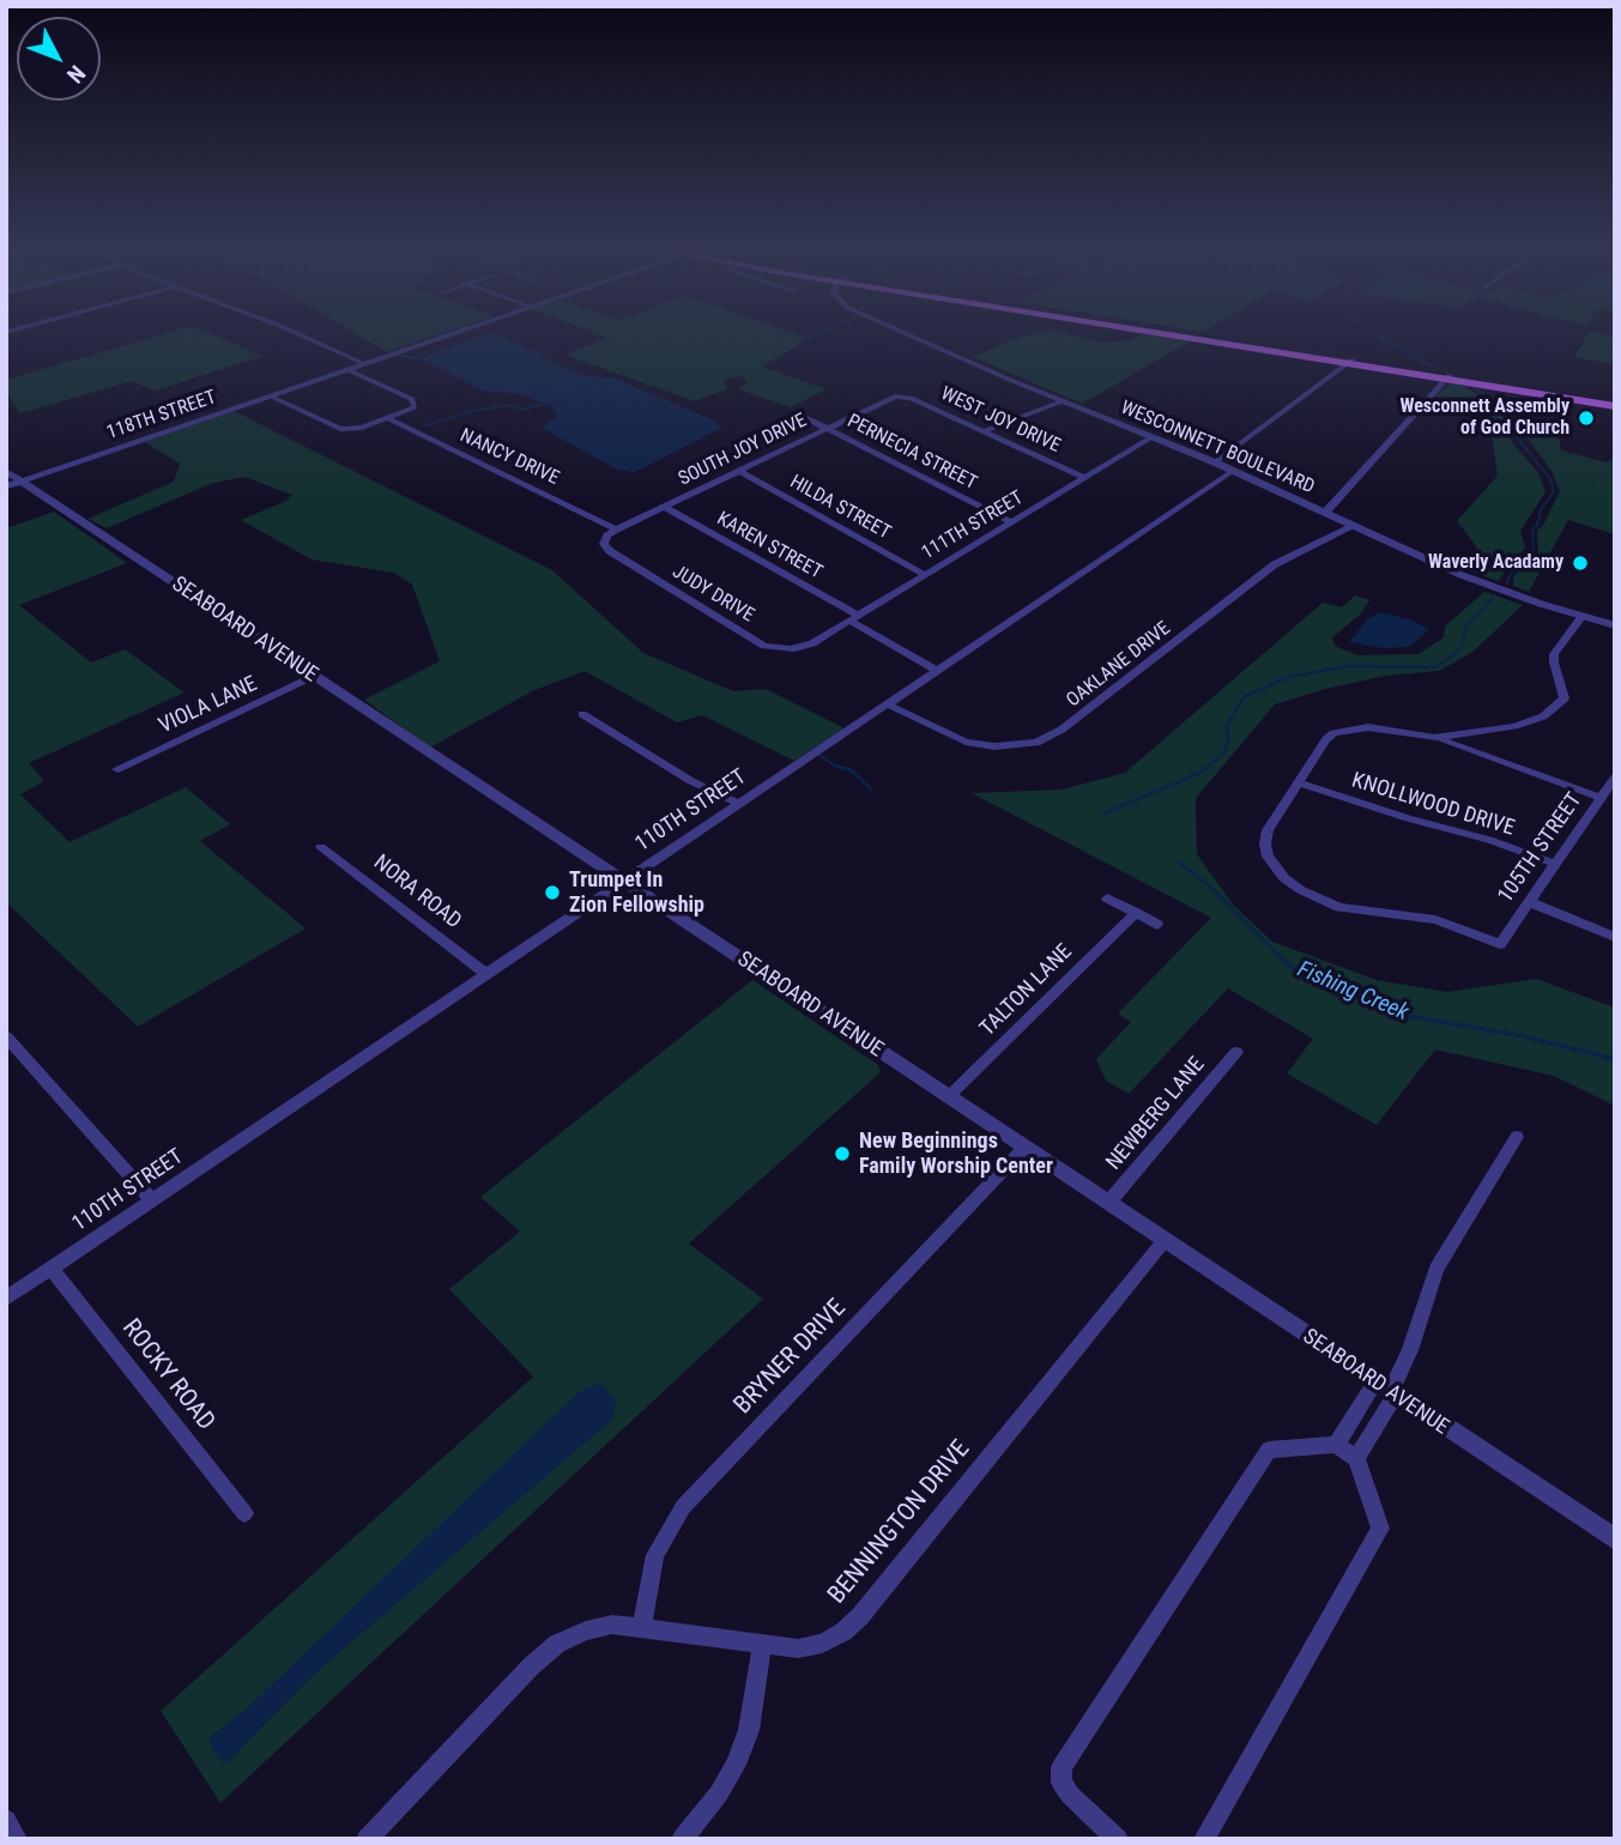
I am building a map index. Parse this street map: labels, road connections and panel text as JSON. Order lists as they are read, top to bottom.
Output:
{
  "streets": {
    "street": [
      "118TH STREET",
      "WEST JOY DRIVE",
      "WESCONNETT BOULEVARD",
      "SOUTH JOY DRIVE",
      "PERNECIA STREET",
      "NANCY DRIVE",
      "HILDA STREET",
      "111TH STREET",
      "KAREN STREET",
      "JUDY DRIVE",
      "SEABOARD AVENUE",
      "OAKLANE DRIVE",
      "VIOLA LANE",
      "KNOLLWOOD DRIVE",
      "110TH STREET",
      "105TH STREET",
      "NORA ROAD",
      "TALTON LANE",
      "NEWBERG LANE",
      "BRYNER DRIVE",
      "ROCKY ROAD",
      "BENNINGTON DRIVE"
    ]
  },
  "crossings": [
    ["118TH STREET", "SEABOARD AVENUE"],
    ["WEST JOY DRIVE", "SOUTH JOY DRIVE"],
    ["WEST JOY DRIVE", "111TH STREET"],
    ["WESCONNETT BOULEVARD", "111TH STREET"],
    ["WESCONNETT BOULEVARD", "OAKLANE DRIVE"],
    ["WESCONNETT BOULEVARD", "110TH STREET"],
    ["SOUTH JOY DRIVE", "PERNECIA STREET"],
    ["SOUTH JOY DRIVE", "NANCY DRIVE"],
    ["SOUTH JOY DRIVE", "HILDA STREET"],
    ["SOUTH JOY DRIVE", "KAREN STREET"],
    ["SOUTH JOY DRIVE", "JUDY DRIVE"],
    ["PERNECIA STREET", "111TH STREET"],
    ["HILDA STREET", "111TH STREET"],
    ["111TH STREET", "KAREN STREET"],
    ["111TH STREET", "JUDY DRIVE"],
    ["KAREN STREET", "110TH STREET"],
    ["SEABOARD AVENUE", "VIOLA LANE"],
    ["SEABOARD AVENUE", "110TH STREET"],
    ["SEABOARD AVENUE", "TALTON LANE"],
    ["SEABOARD AVENUE", "NEWBERG LANE"],
    ["SEABOARD AVENUE", "BRYNER DRIVE"],
    ["SEABOARD AVENUE", "BENNINGTON DRIVE"],
    ["OAKLANE DRIVE", "110TH STREET"],
    ["KNOLLWOOD DRIVE", "105TH STREET"],
    ["110TH STREET", "NORA ROAD"],
    ["110TH STREET", "ROCKY ROAD"],
    ["BRYNER DRIVE", "BENNINGTON DRIVE"]
  ],
  "water": ["Fishing Creek"],
  "places": [
    "Wesconnett Assembly of God Church",
    "Waverly Acadamy",
    "Trumpet In Zion Fellowship",
    "New Beginnings Family Worship Center"
  ],
  "north": "bottom right"
}
